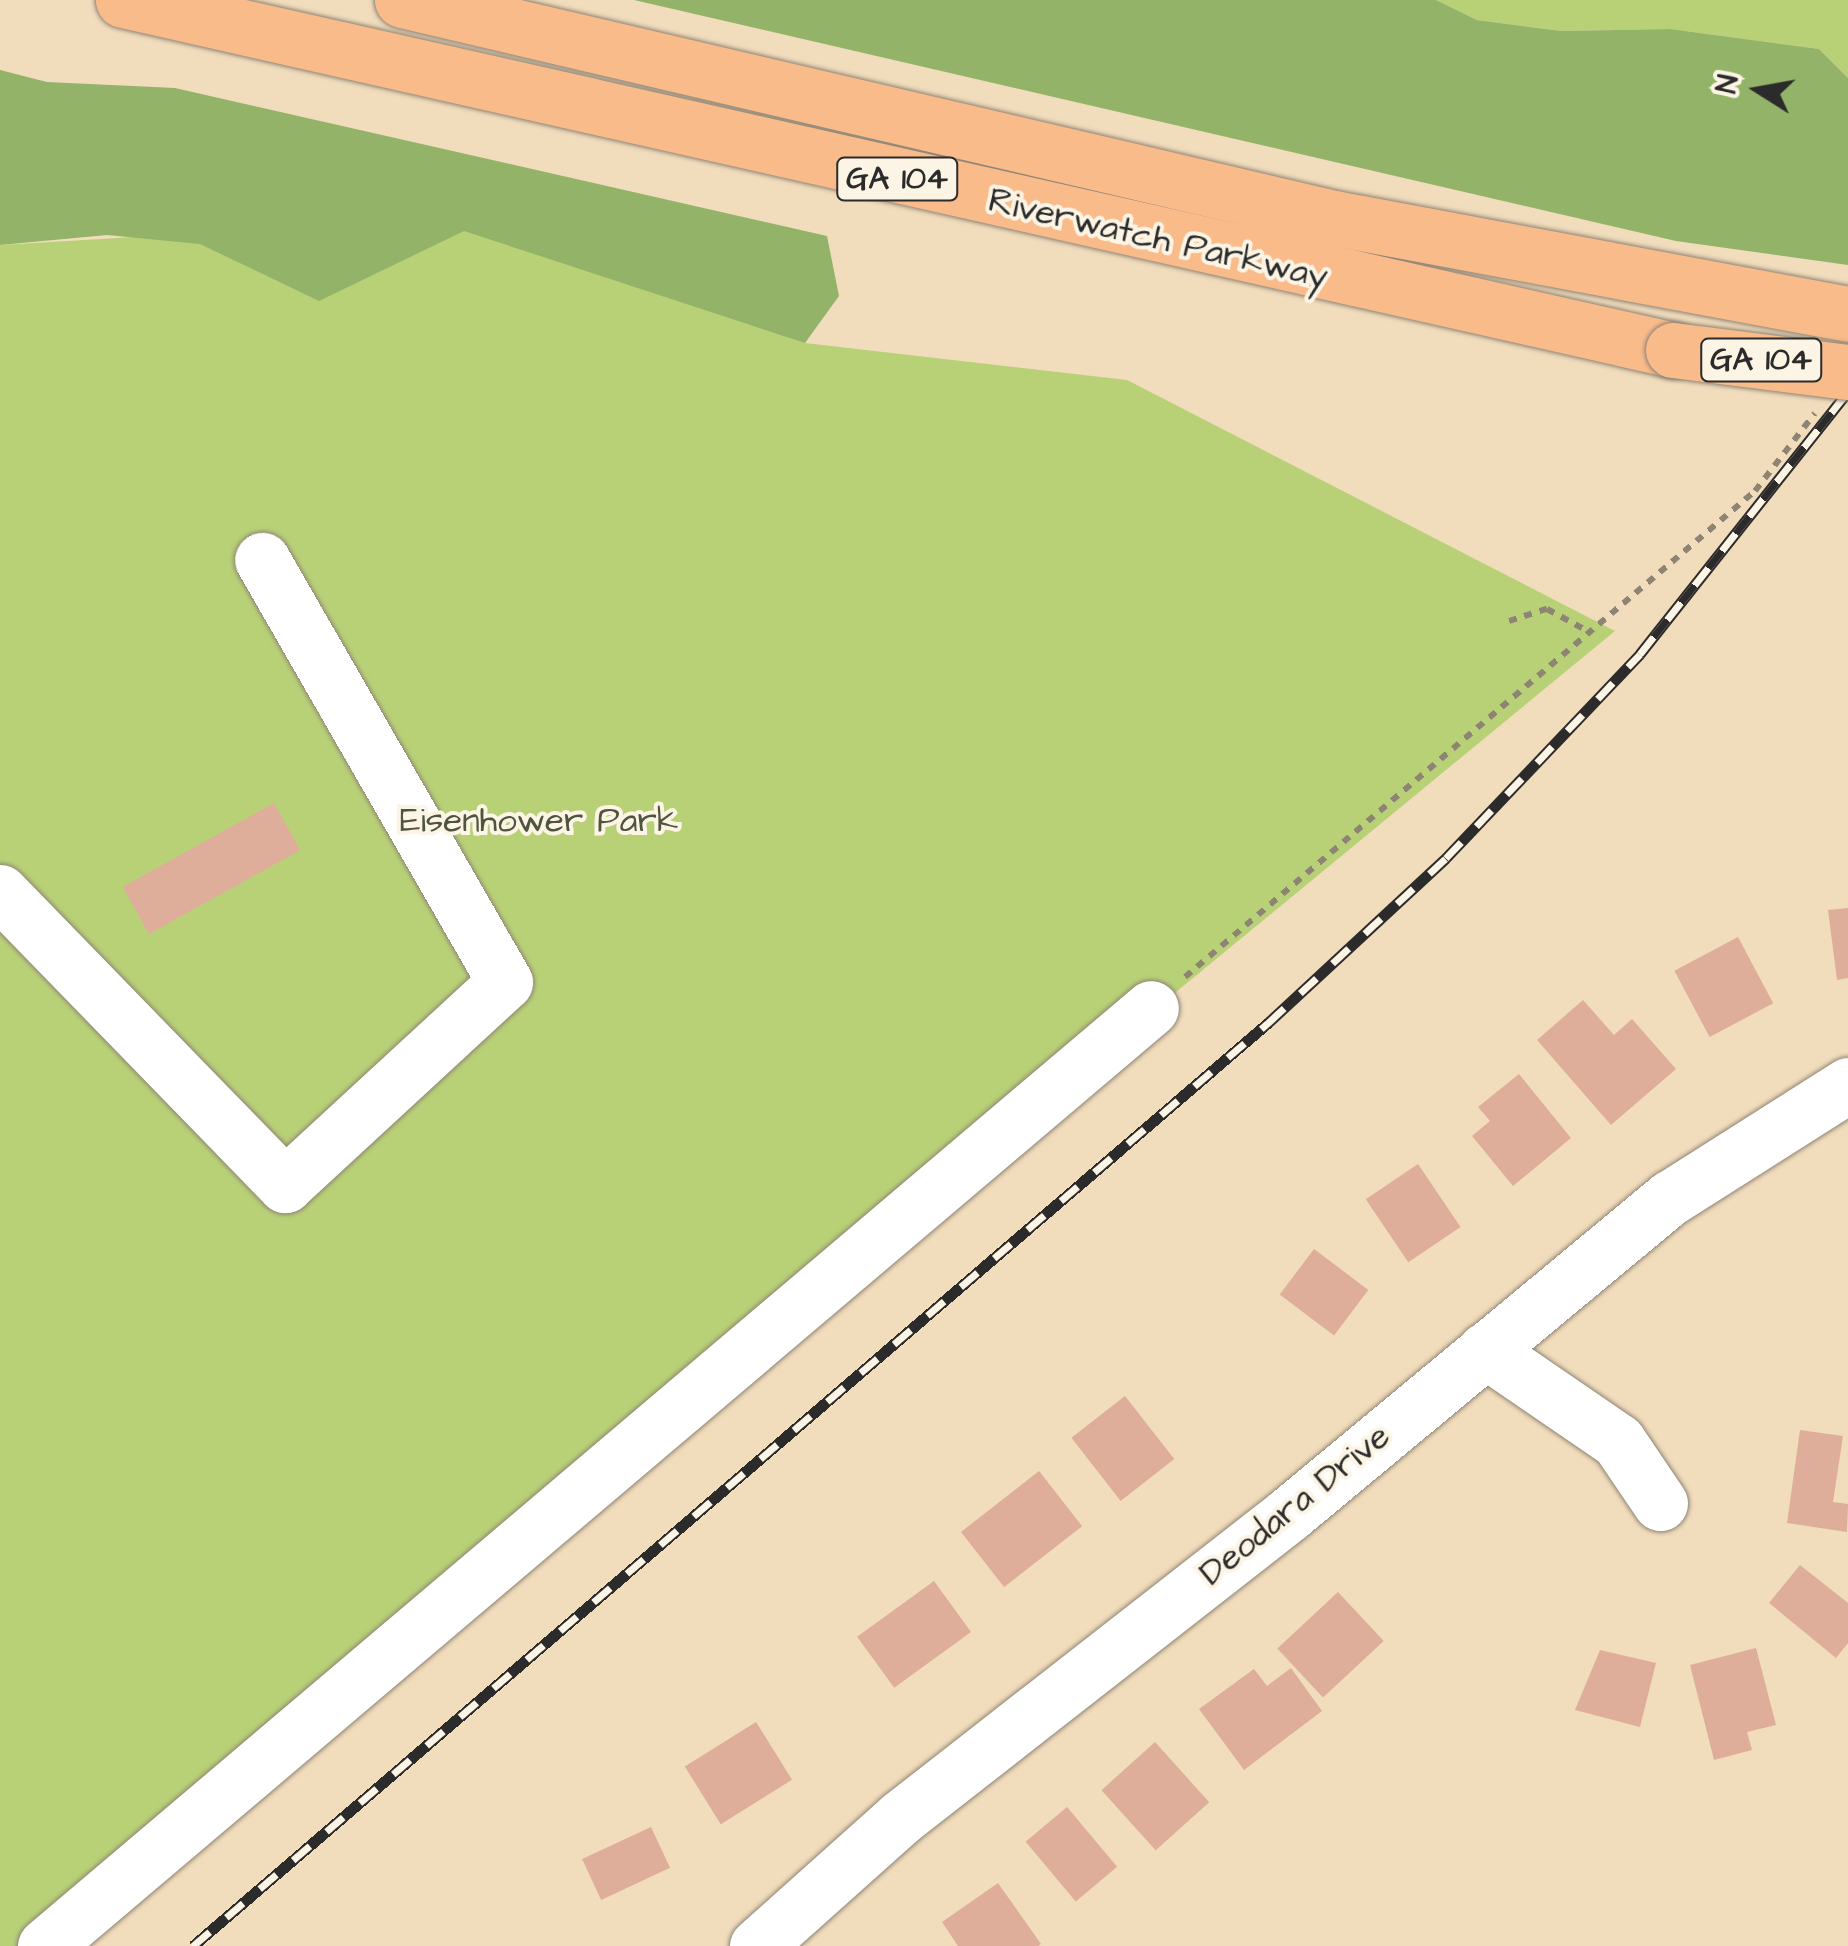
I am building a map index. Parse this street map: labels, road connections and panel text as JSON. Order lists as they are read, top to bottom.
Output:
{
  "streets": {
    "main road": ["GA 104", "Riverwatch Parkway"],
    "street": ["Deodara Drive"]
  },
  "parks": ["Eisenhower Park"],
  "north": "left"
}
